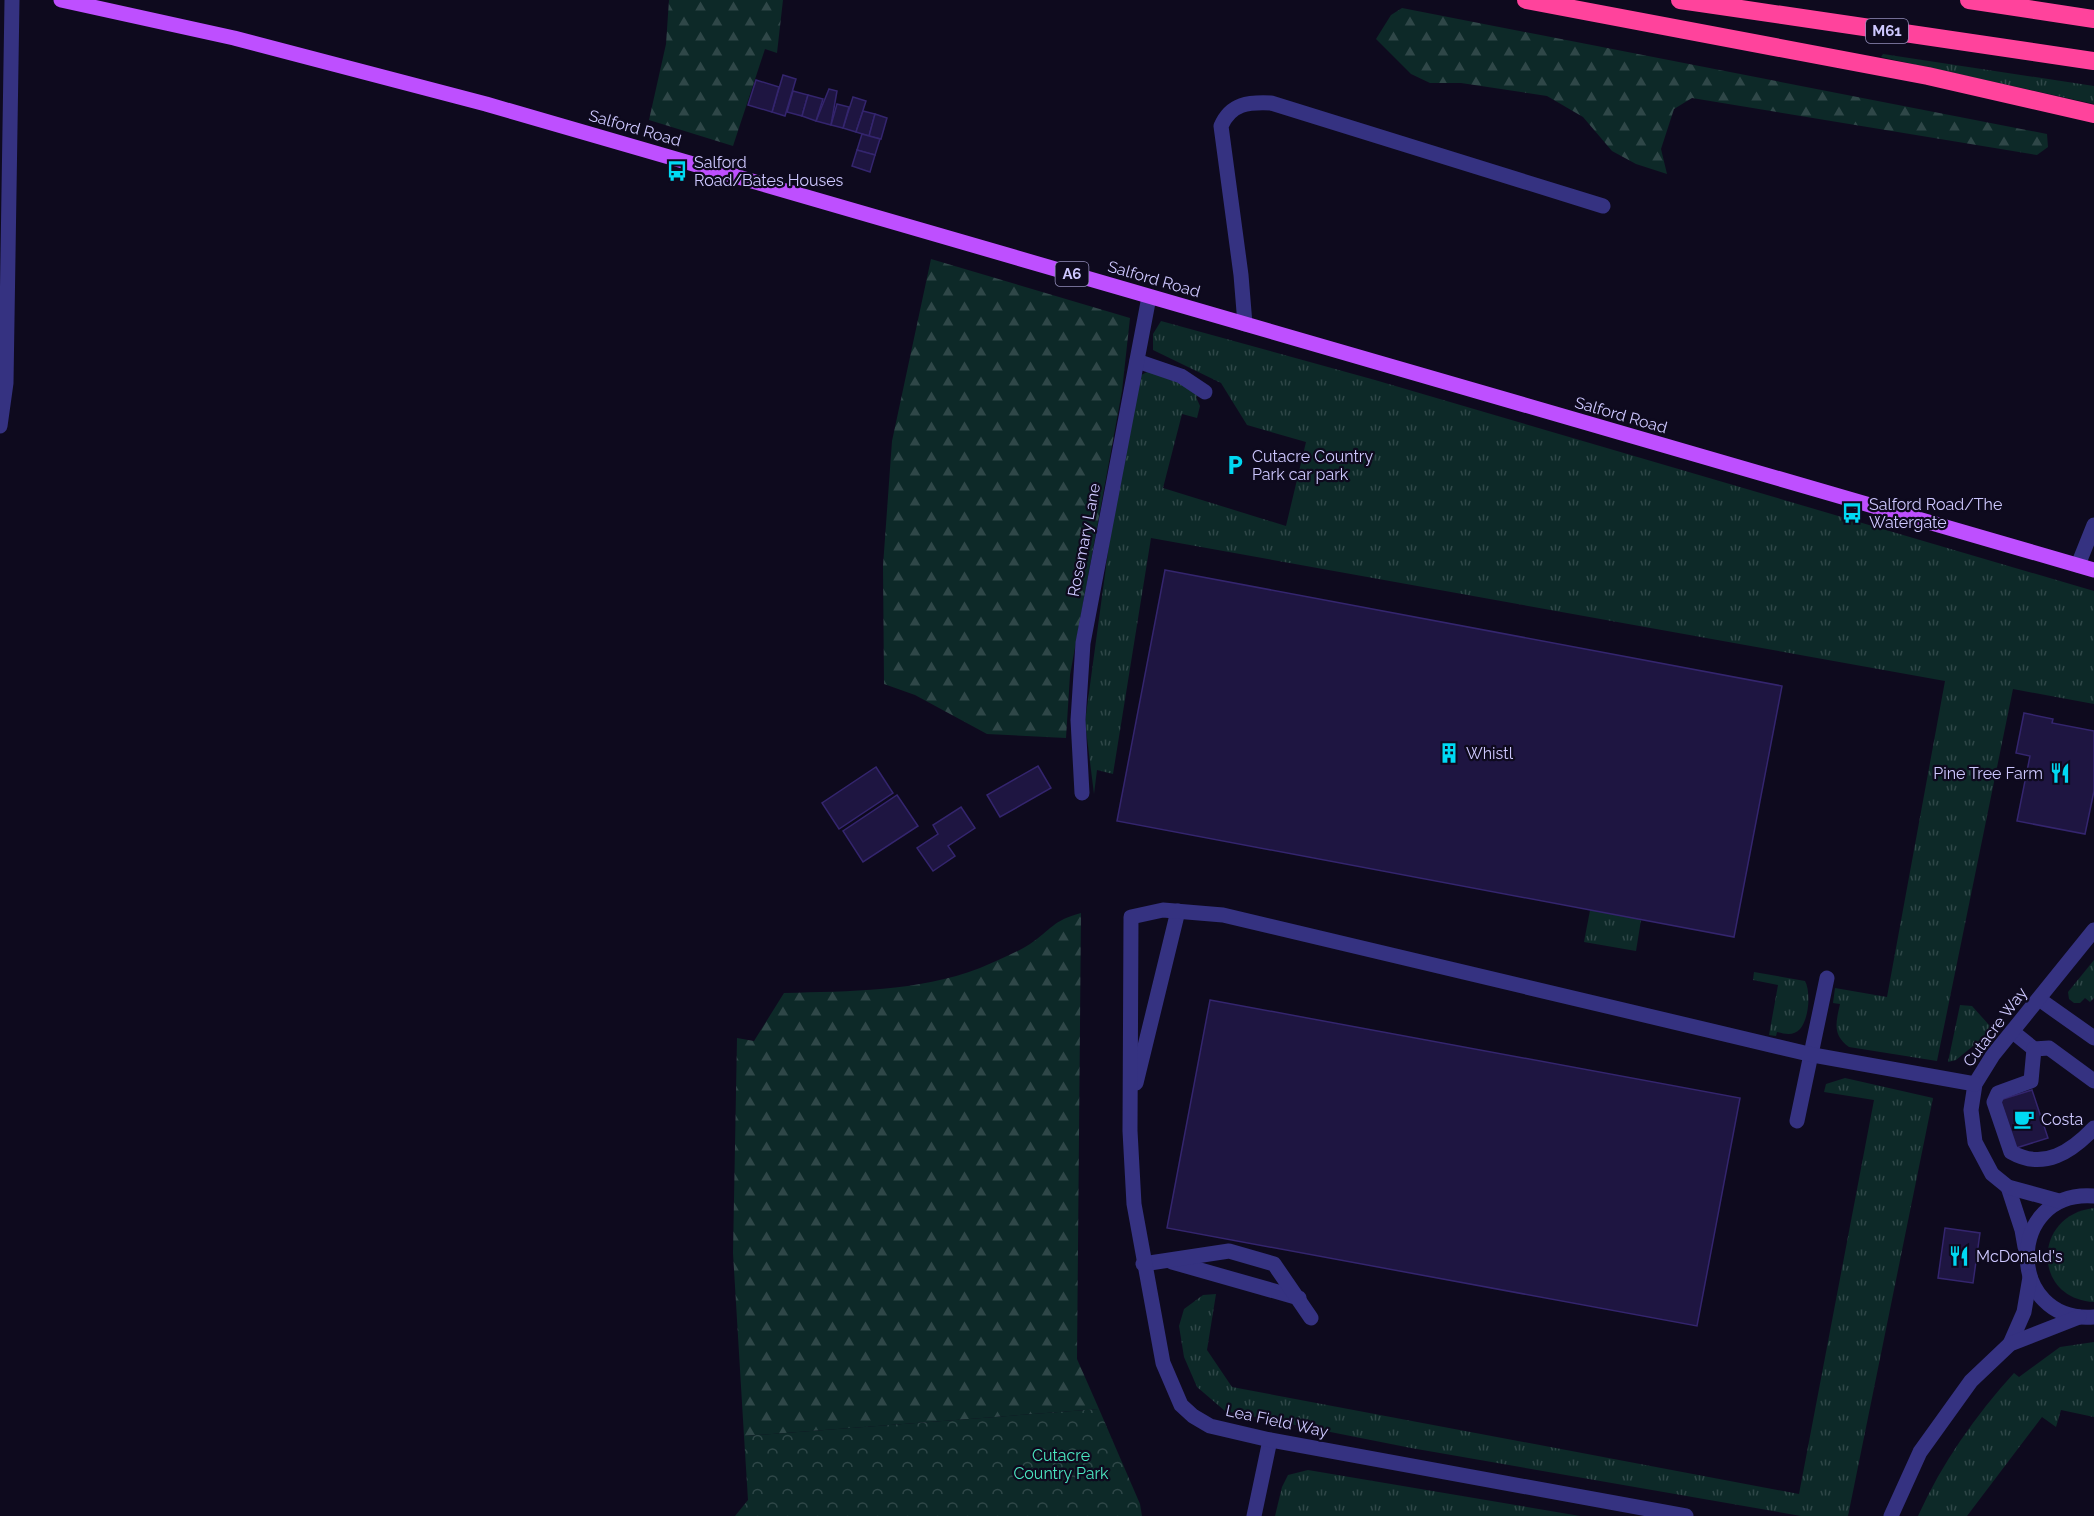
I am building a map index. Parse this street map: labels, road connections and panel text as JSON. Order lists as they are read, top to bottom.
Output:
{
  "streets": {
    "highway": ["M61"],
    "main road": ["Salford Road", "A6"],
    "street": ["Rosemary Lane", "Cutacre Way", "Lea Field Way"]
  },
  "crossings": [
    ["Salford Road", "Rosemary Lane"]
  ],
  "parks": ["Cutacre Country Park"],
  "places": {
    "bus stop": ["Salford Road/Bates Houses", "Salford Road/The Watergate"],
    "parking": ["Cutacre Country Park car park"],
    "building": ["Whistl"],
    "restaurant": ["Pine Tree Farm", "McDonald's"],
    "cafe": ["Costa"]
  }
}
